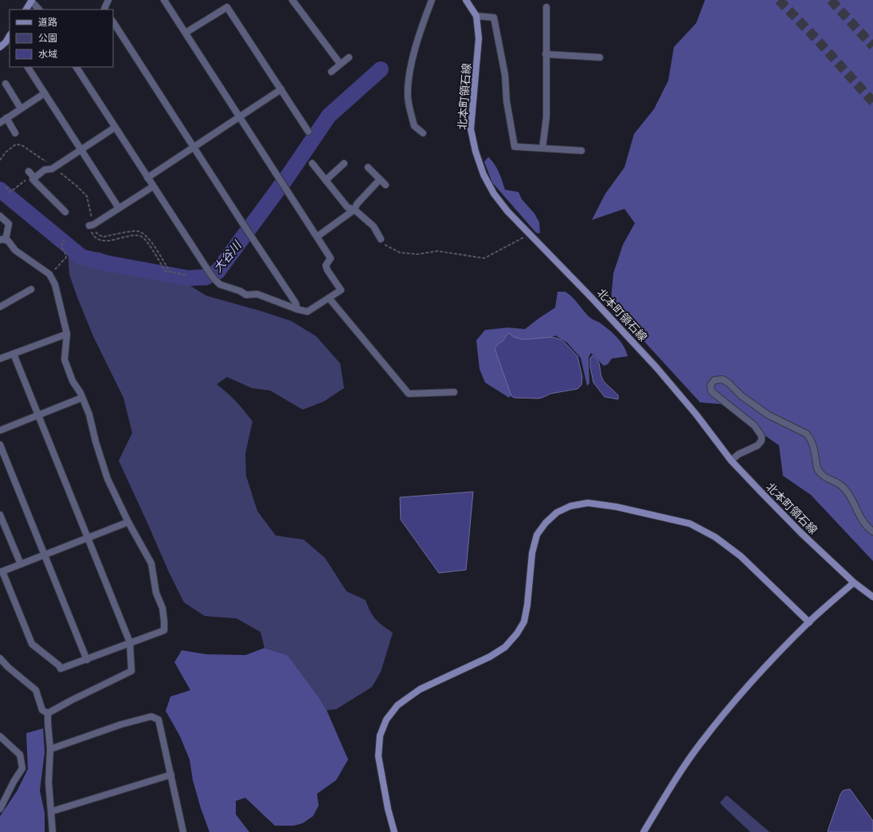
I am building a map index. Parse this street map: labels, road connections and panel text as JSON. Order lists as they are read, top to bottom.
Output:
{
  "streets": {
    "street": ["北本町領石線"]
  },
  "water": ["大谷川"],
  "legend": ["道路", "公園", "水域"]
}
